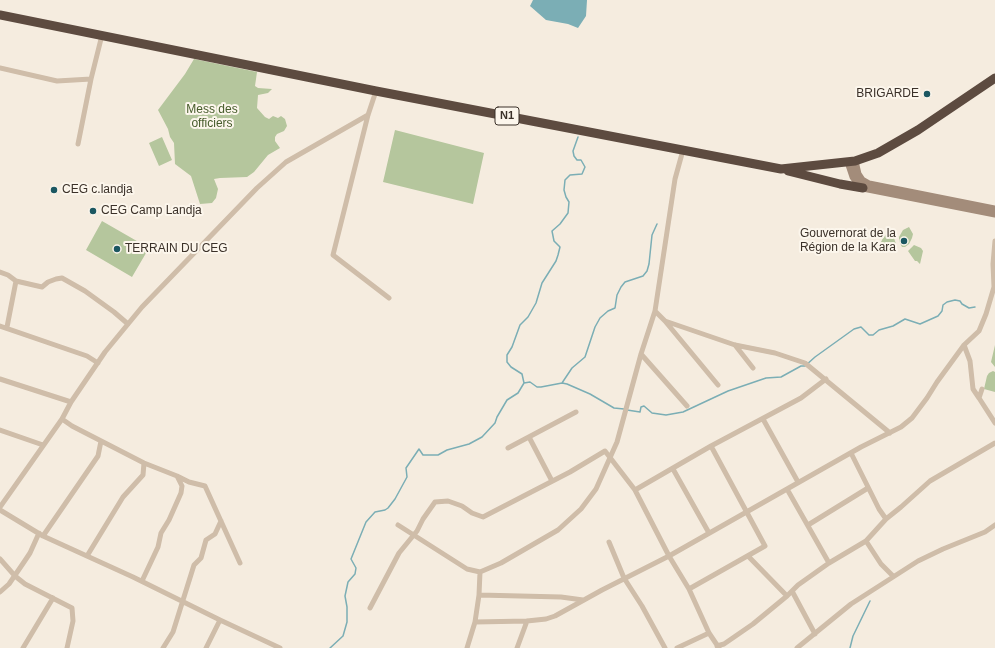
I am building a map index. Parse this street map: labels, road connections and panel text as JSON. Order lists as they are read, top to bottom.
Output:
{
  "streets": {
    "highway": ["N1"]
  },
  "parks": ["Mess des officiers"],
  "places": [
    "BRIGARDE",
    "CEG c.landja",
    "CEG Camp Landja",
    "Gouvernorat de la Région de la Kara",
    "TERRAIN DU CEG"
  ]
}
